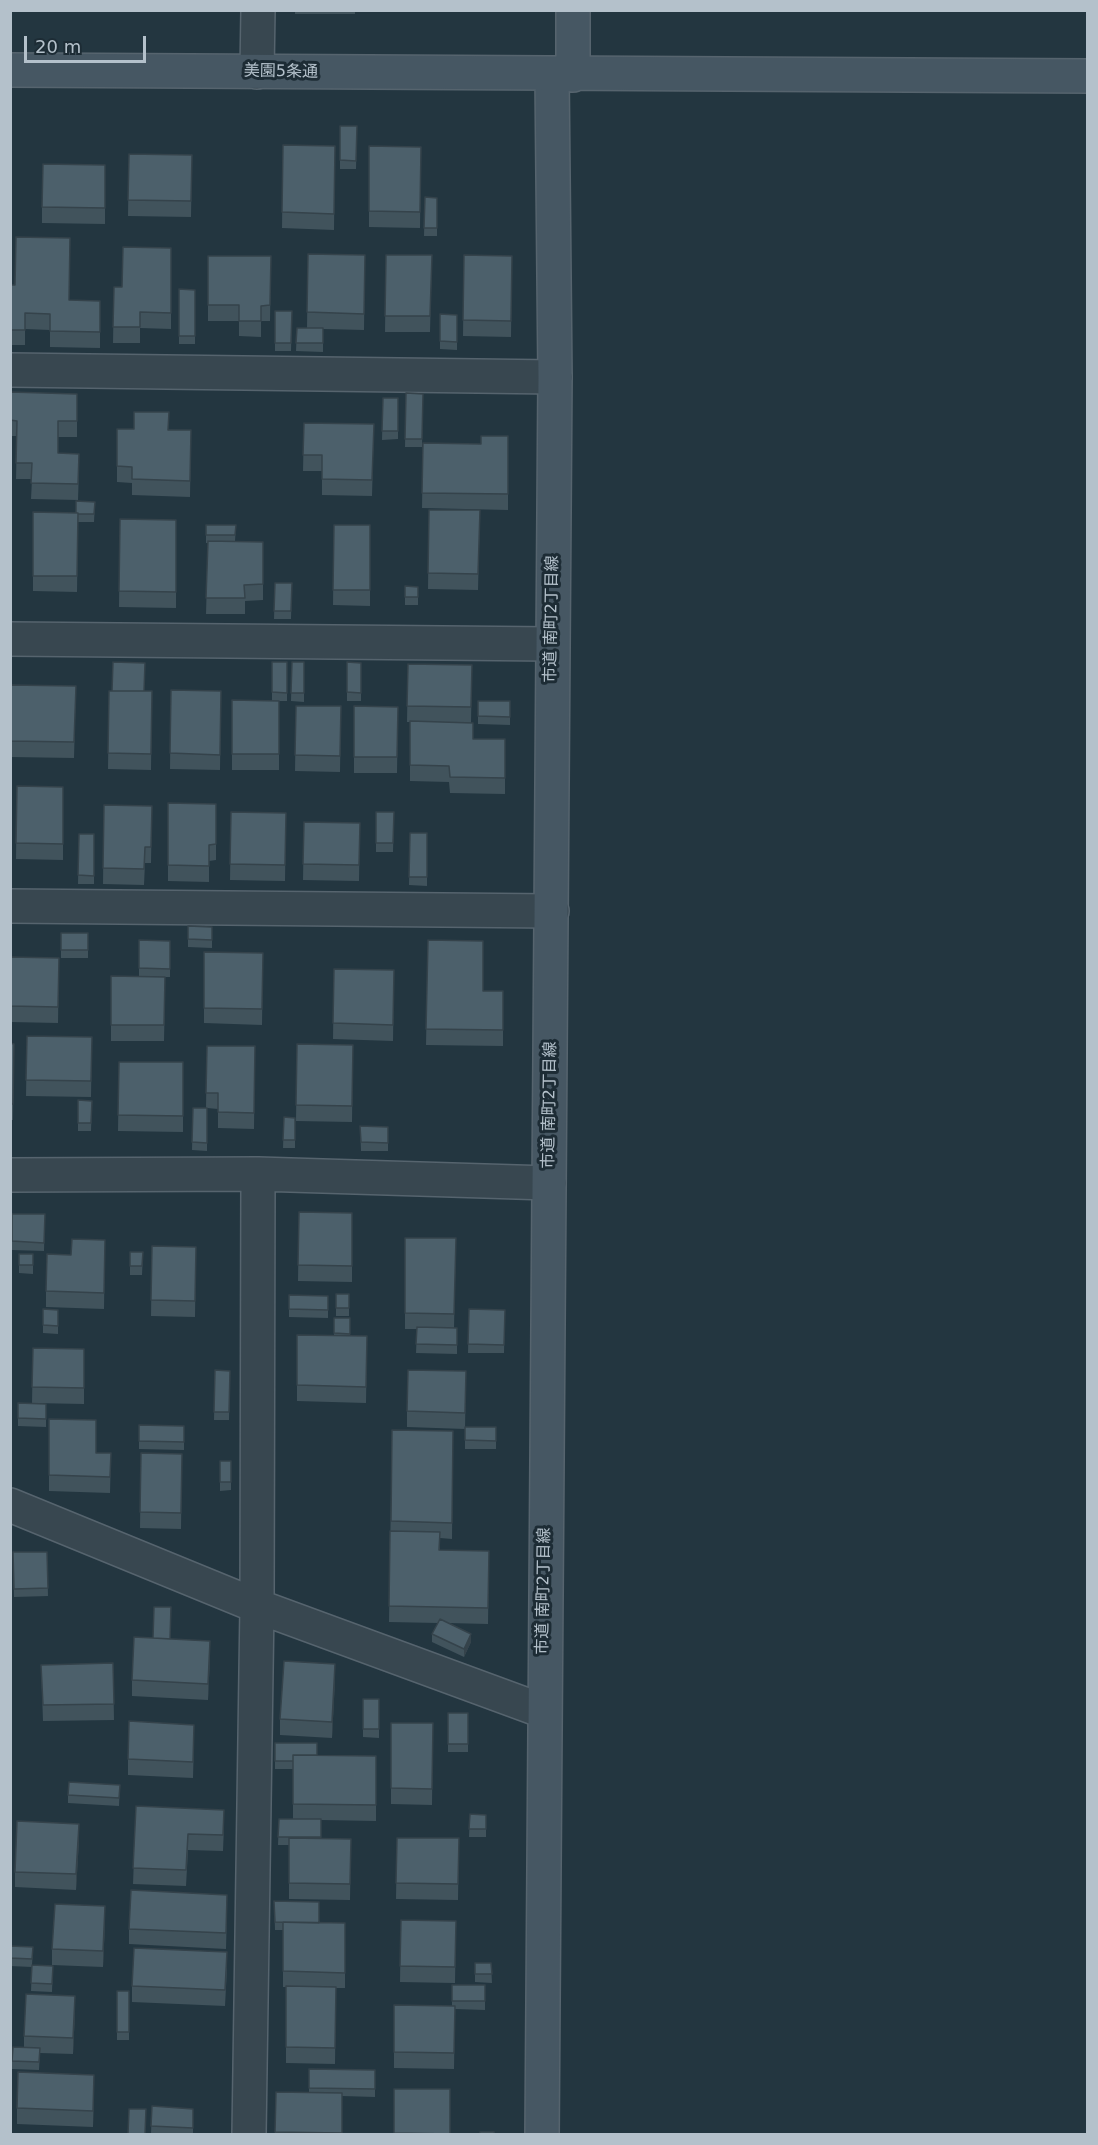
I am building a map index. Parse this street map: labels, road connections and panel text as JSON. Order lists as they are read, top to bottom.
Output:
{
  "streets": {
    "street": ["美園5条通", "市道 南町2丁目線"]
  },
  "crossings": [
    ["美園5条通", "市道 南町2丁目線"]
  ],
  "scale_bar": "20 m"
}
